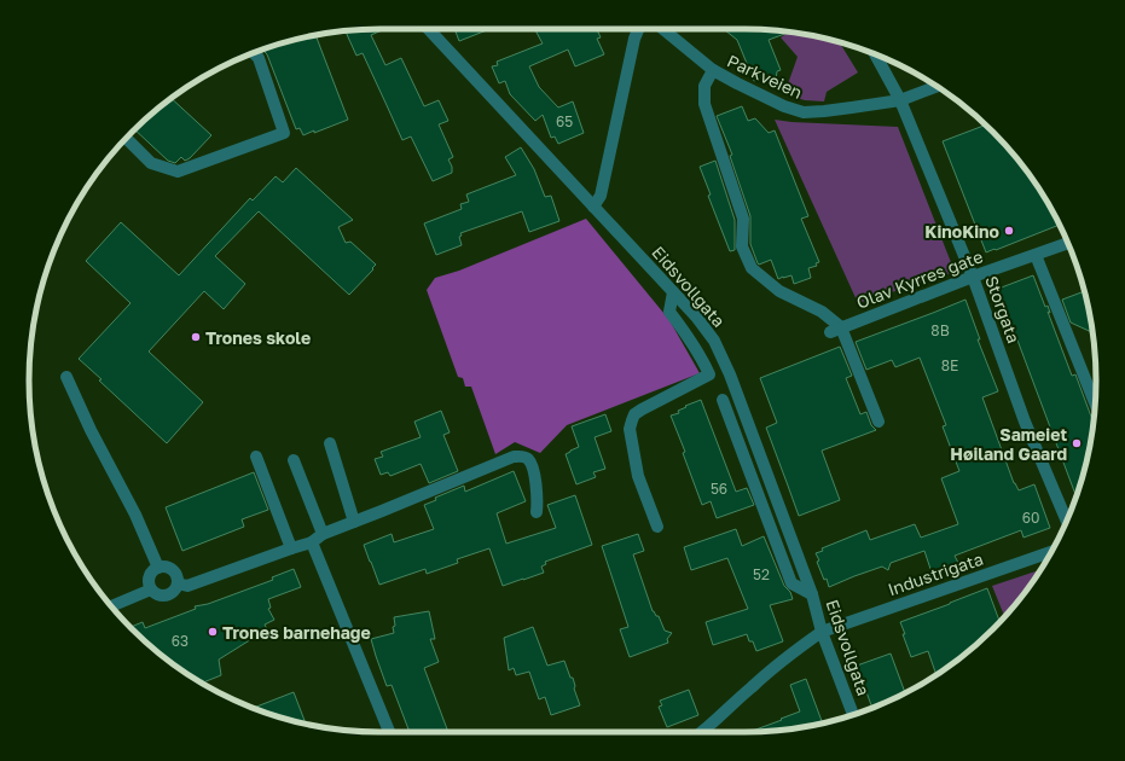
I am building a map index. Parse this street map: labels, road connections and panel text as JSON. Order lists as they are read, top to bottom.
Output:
{
  "streets": {
    "street": [
      "Parkveien",
      "Olav Kyrres gate",
      "Eidsvollgata",
      "Storgata",
      "Industrigata"
    ]
  },
  "crossings": [
    ["Parkveien", "Storgata"],
    ["Olav Kyrres gate", "Storgata"],
    ["Eidsvollgata", "Industrigata"]
  ],
  "places": [
    "KinoKino",
    "Trones skole",
    "Sameiet Høiland Gaard",
    "Trones barnehage"
  ],
  "house_numbers": [
    "65",
    "8B",
    "8E",
    "56",
    "60",
    "52",
    "63"
  ]
}
